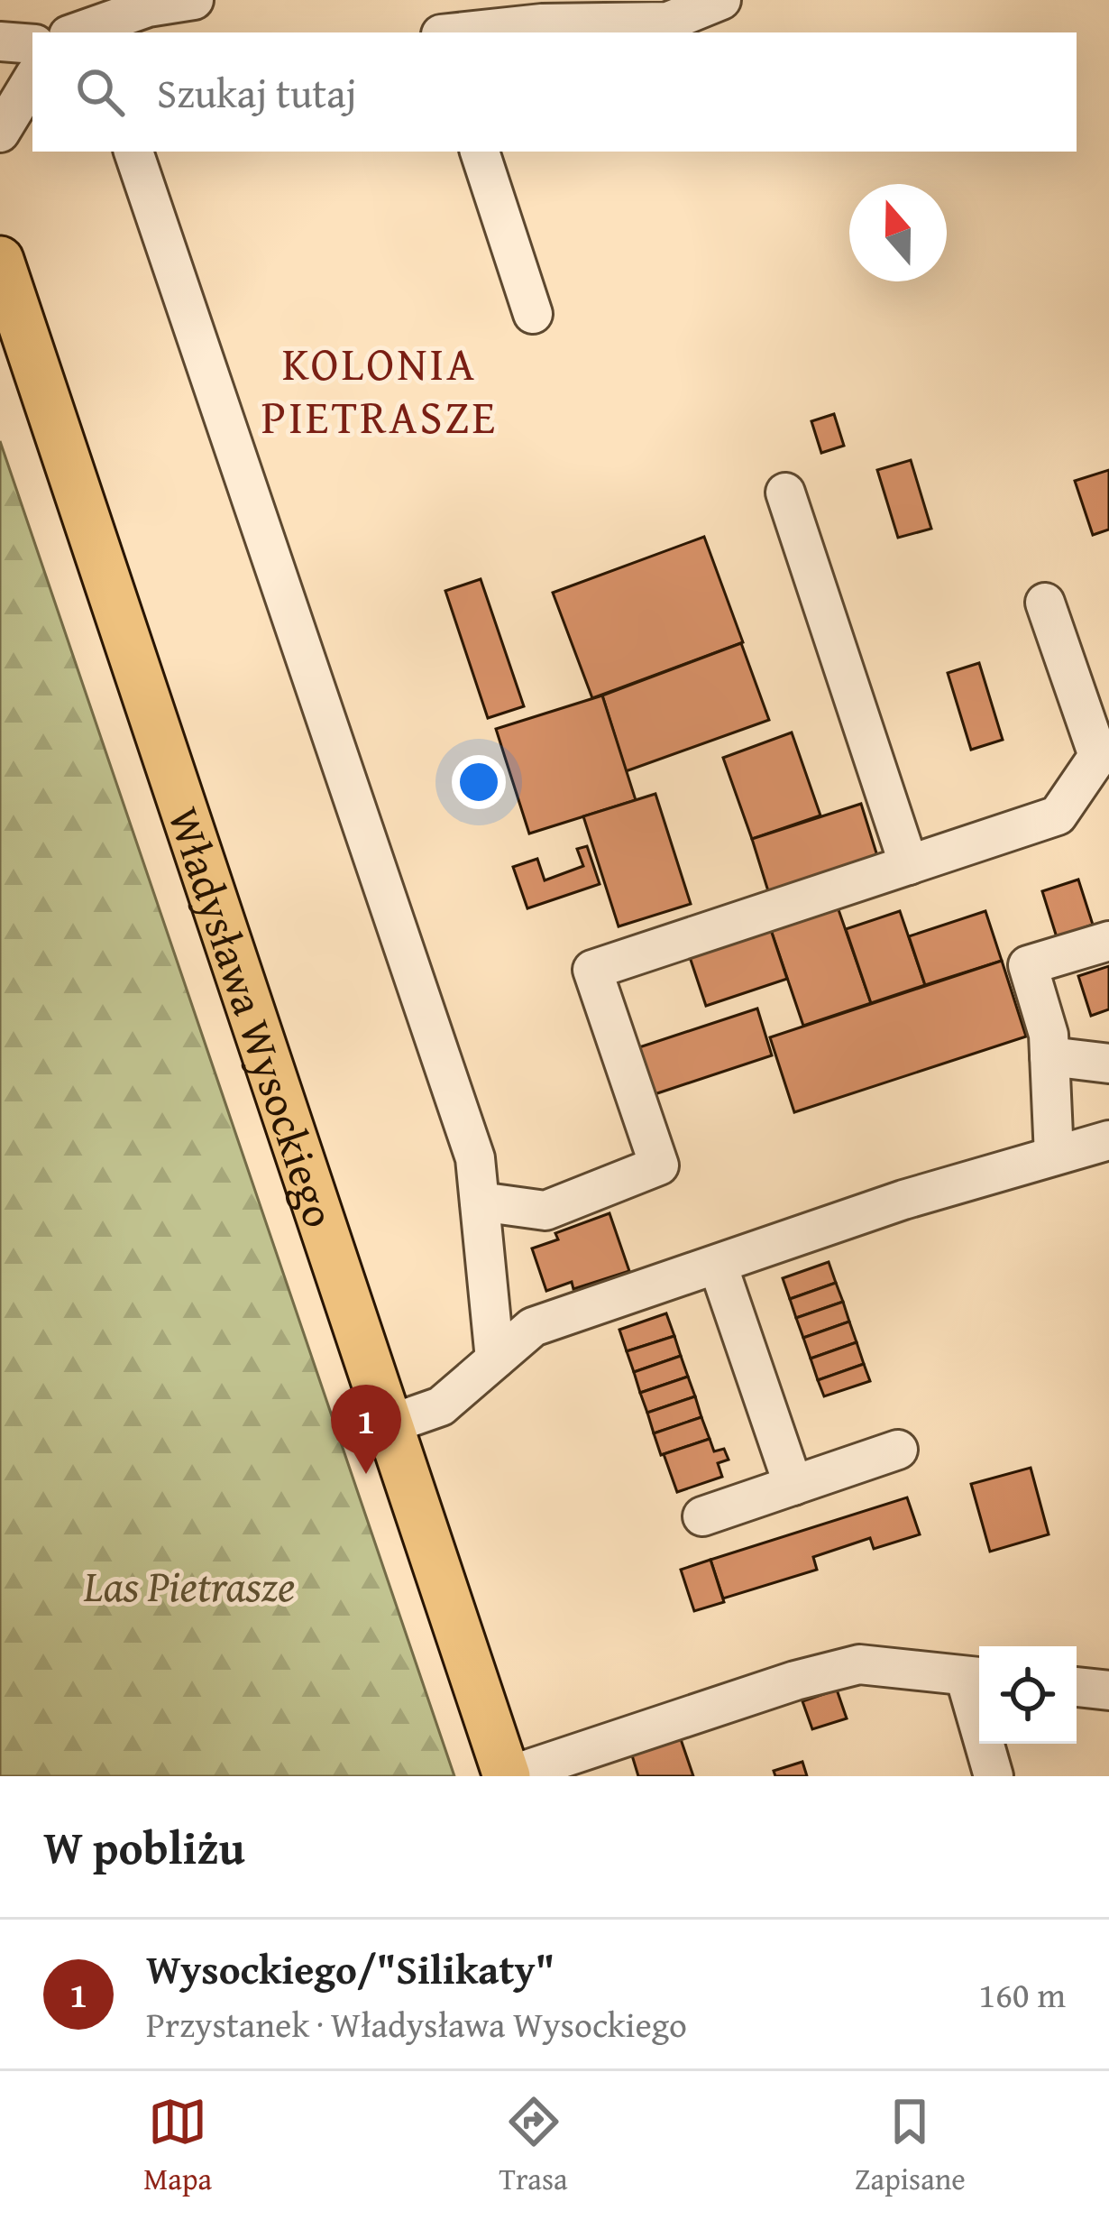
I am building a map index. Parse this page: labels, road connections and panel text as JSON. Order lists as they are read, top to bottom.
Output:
{
  "streets": {
    "main road": ["Władysława Wysockiego"]
  },
  "districts": ["KOLONIA PIETRASZE"],
  "parks": ["Las Pietrasze"],
  "north": "top",
  "page": {
    "search": "Szukaj tutaj",
    "pins": "1",
    "heading": "W pobliżu",
    "list": [
      {
        "mark": "1",
        "name": "Wysockiego/\"Silikaty\"",
        "note": "Przystanek · Władysława Wysockiego",
        "value": "160 m"
      }
    ],
    "nav": ["Mapa", "Trasa", "Zapisane"]
  }
}
